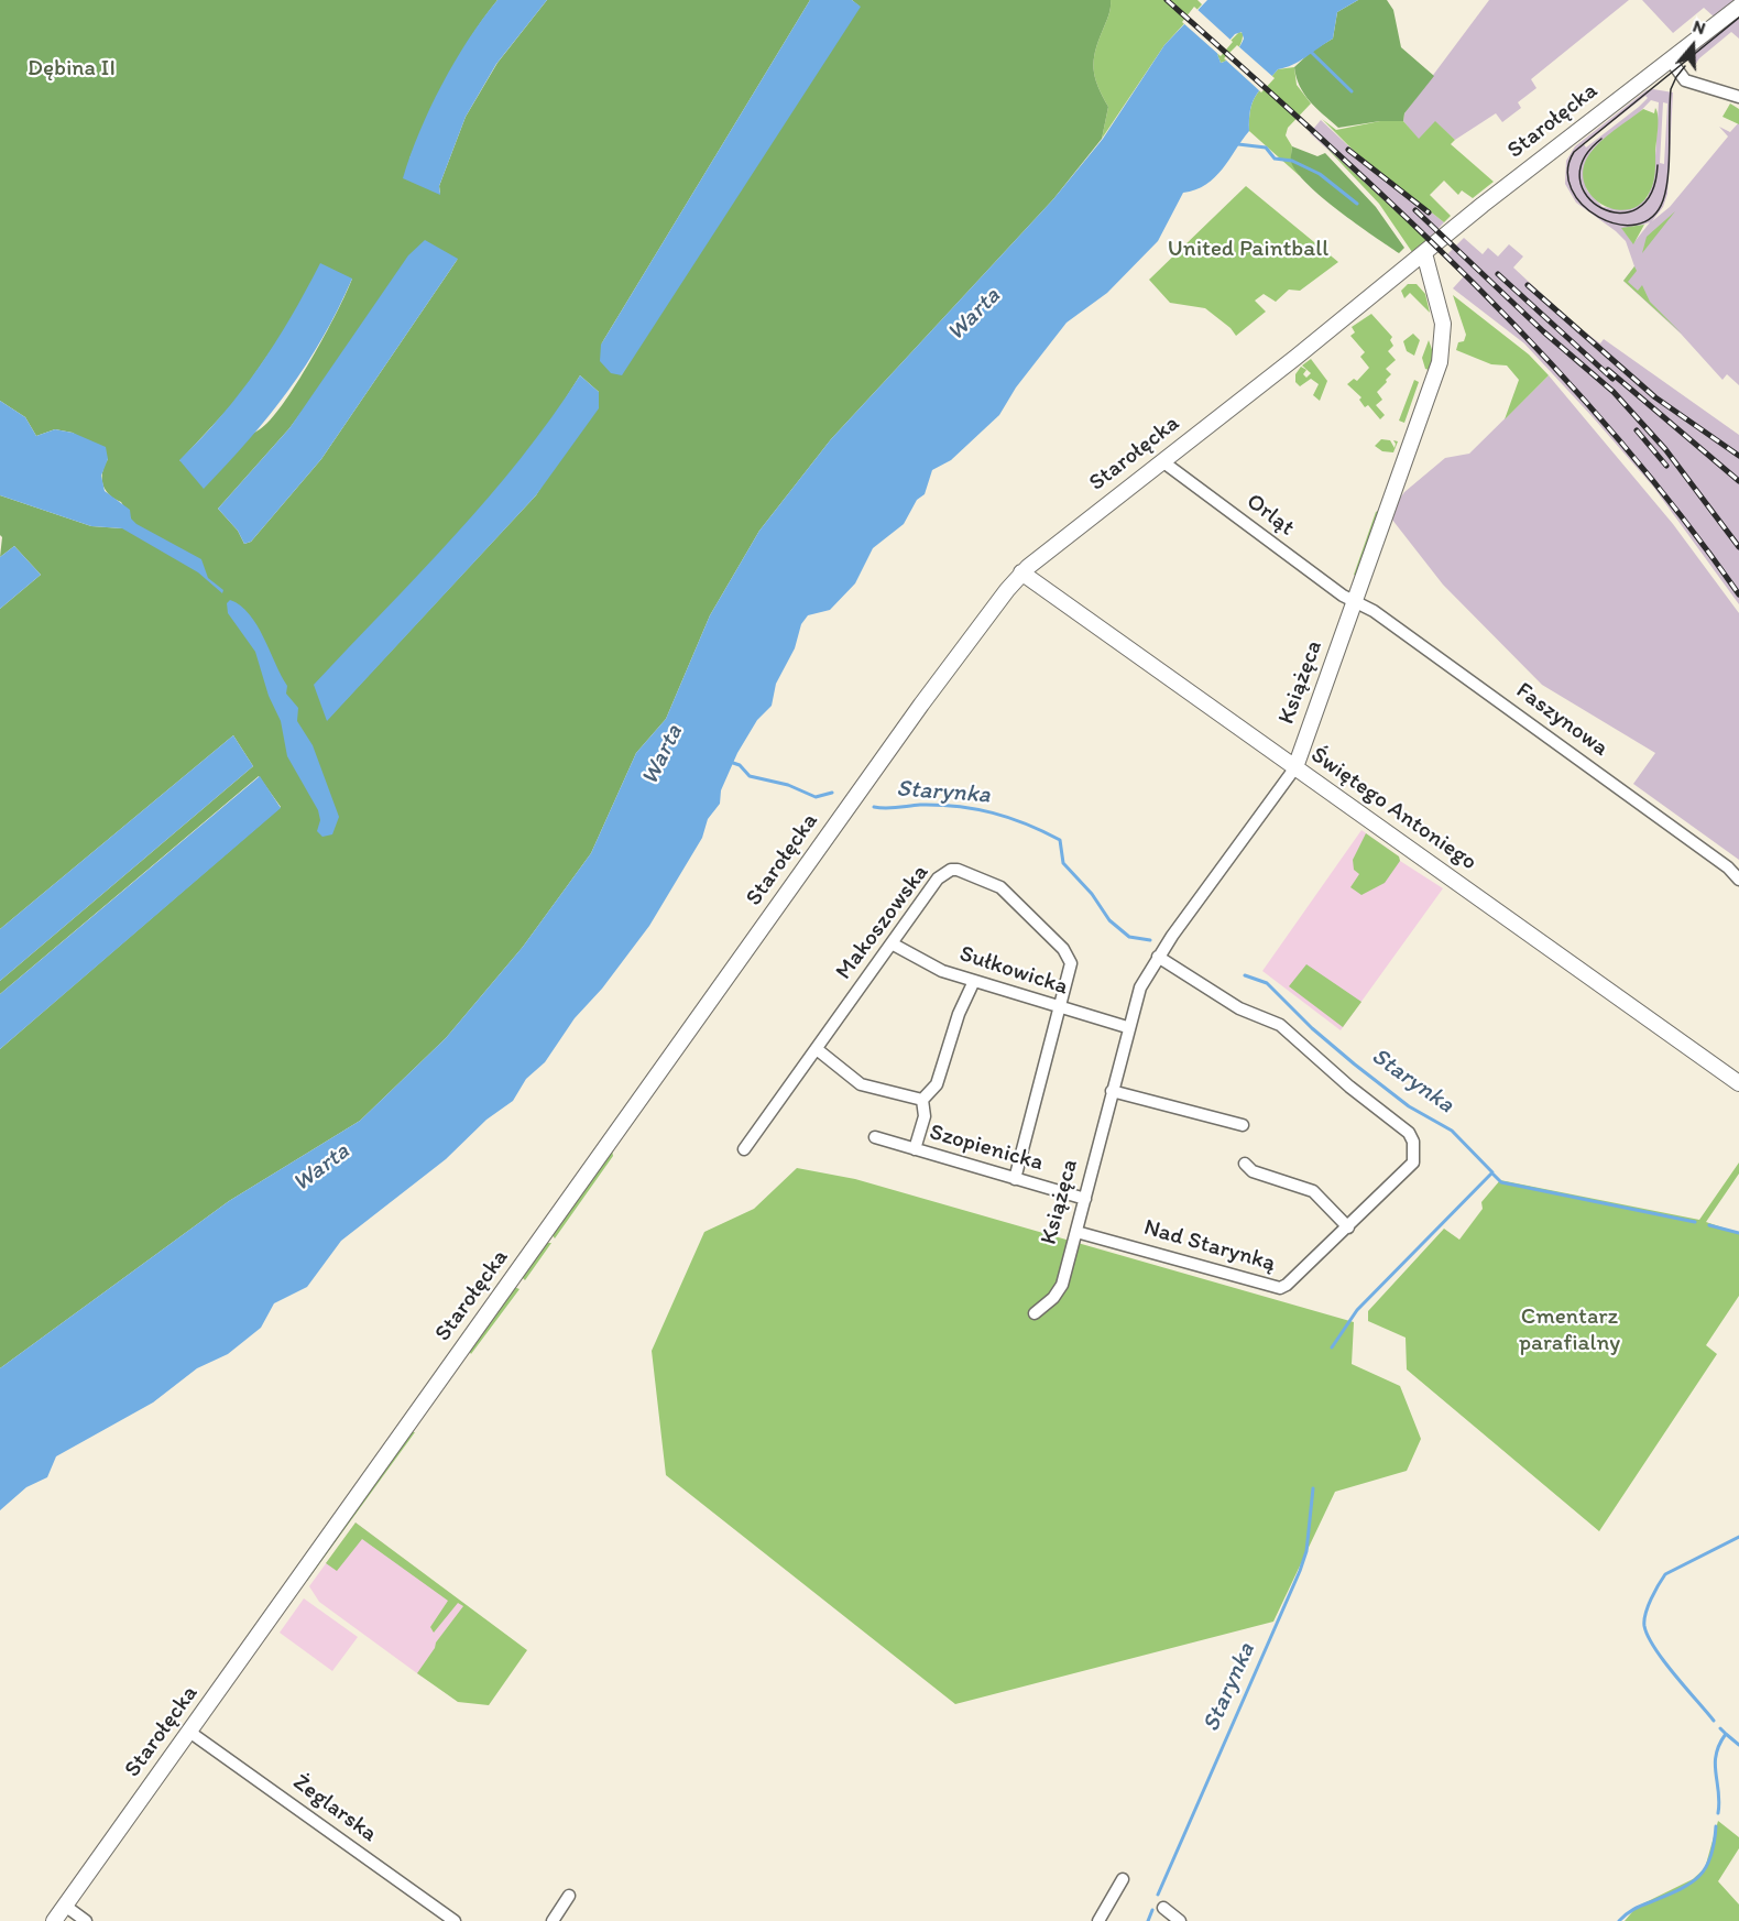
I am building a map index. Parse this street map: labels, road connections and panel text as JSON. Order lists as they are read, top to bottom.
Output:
{
  "streets": {
    "street": [
      "Starołęcka",
      "Orląt",
      "Książęca",
      "Faszynowa",
      "Świętego Antoniego",
      "Makoszowska",
      "Sułkowicka",
      "Szopienicka",
      "Nad Starynką",
      "Żeglarska"
    ]
  },
  "crossings": [
    ["Starołęcka", "Orląt"],
    ["Starołęcka", "Książęca"],
    ["Starołęcka", "Świętego Antoniego"],
    ["Starołęcka", "Żeglarska"],
    ["Orląt", "Książęca"],
    ["Orląt", "Faszynowa"],
    ["Książęca", "Faszynowa"],
    ["Książęca", "Świętego Antoniego"],
    ["Książęca", "Sułkowicka"],
    ["Książęca", "Szopienicka"],
    ["Książęca", "Nad Starynką"],
    ["Makoszowska", "Sułkowicka"],
    ["Makoszowska", "Szopienicka"]
  ],
  "water": ["Warta", "Starynka"],
  "parks": ["Dębina II", "United Paintball", "Cmentarz parafialny"],
  "north": "top"
}
